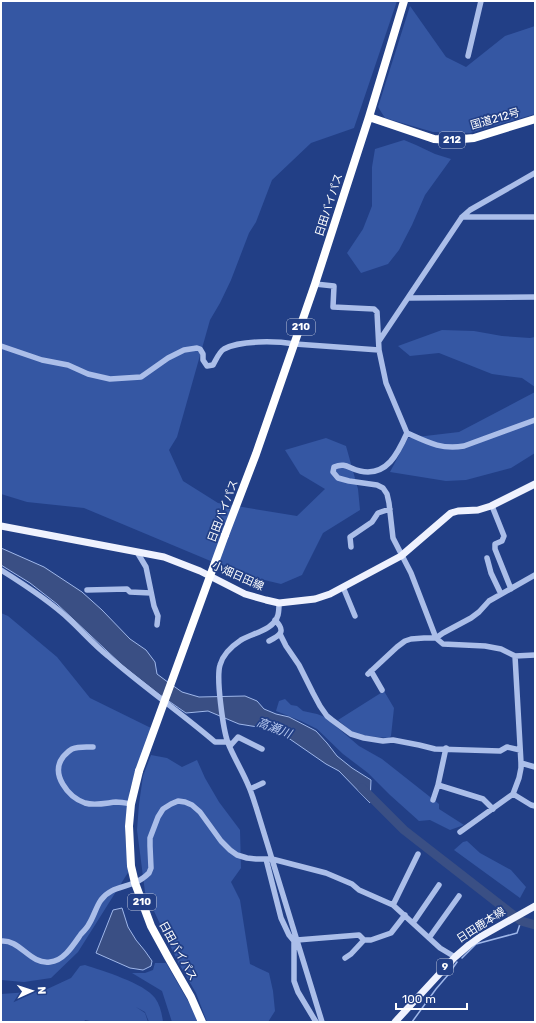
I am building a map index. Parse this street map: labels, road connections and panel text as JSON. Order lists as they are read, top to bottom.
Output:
{
  "streets": {
    "highway": [
      "国道212号",
      "212",
      "日田バイパス",
      "210"
    ],
    "main road": ["小畑日田線", "日田鹿本線", "9"]
  },
  "crossings": [
    ["国道212号", "日田バイパス"]
  ],
  "water": ["高瀬川"],
  "scale_bar": "100 m",
  "north": "right"
}
